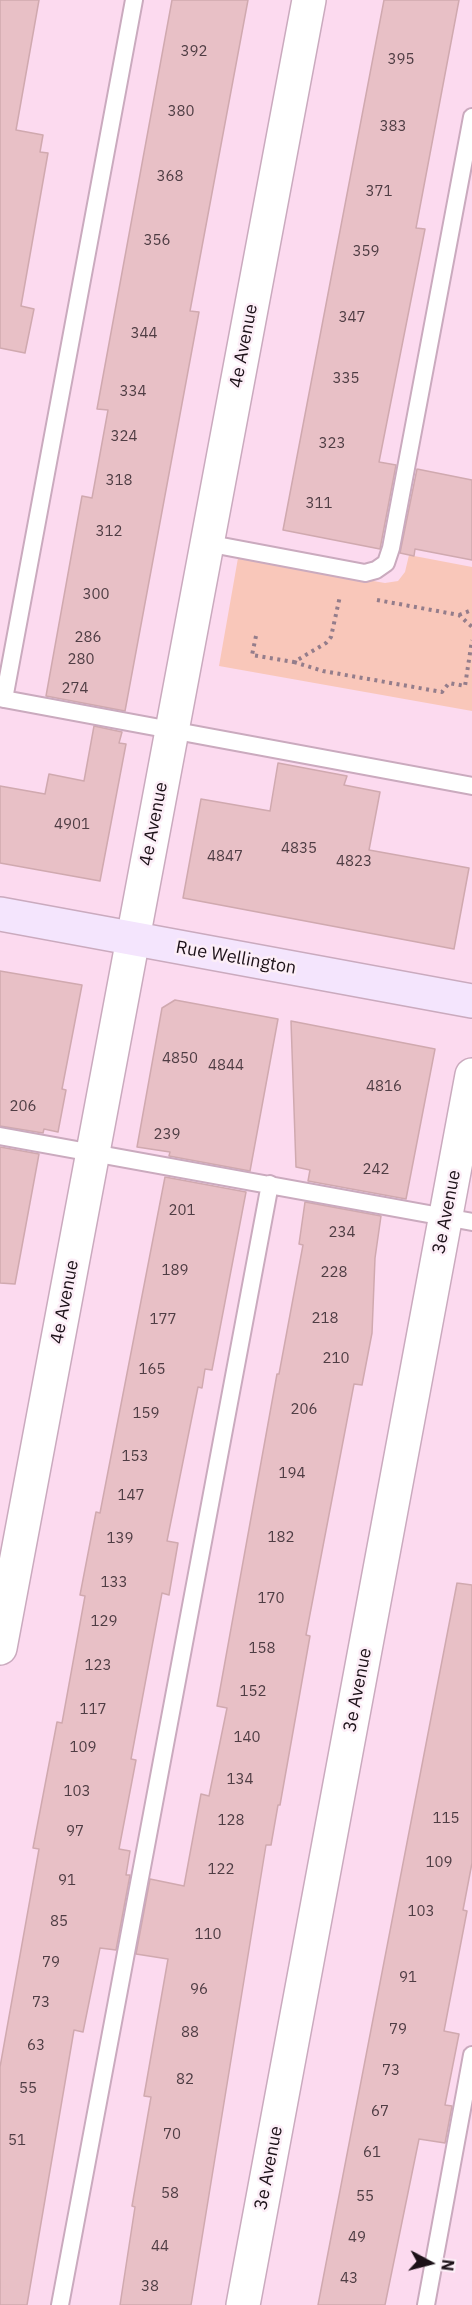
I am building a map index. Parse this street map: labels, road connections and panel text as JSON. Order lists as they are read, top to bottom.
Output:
{
  "streets": {
    "main road": ["Rue Wellington"],
    "street": ["4e Avenue", "3e Avenue"]
  },
  "crossings": [
    ["4e Avenue", "Rue Wellington"]
  ],
  "house_numbers": [
    "392",
    "395",
    "380",
    "383",
    "368",
    "371",
    "356",
    "359",
    "347",
    "344",
    "335",
    "334",
    "324",
    "323",
    "318",
    "311",
    "312",
    "300",
    "286",
    "280",
    "274",
    "4901",
    "4835",
    "4847",
    "4823",
    "4850",
    "4844",
    "4816",
    "206",
    "239",
    "242",
    "201",
    "234",
    "189",
    "228",
    "218",
    "177",
    "210",
    "165",
    "206",
    "159",
    "153",
    "194",
    "147",
    "182",
    "139",
    "133",
    "170",
    "129",
    "158",
    "123",
    "152",
    "117",
    "140",
    "109",
    "134",
    "103",
    "115",
    "128",
    "97",
    "109",
    "122",
    "91",
    "103",
    "85",
    "110",
    "79",
    "91",
    "96",
    "73",
    "79",
    "88",
    "63",
    "73",
    "82",
    "55",
    "67",
    "70",
    "51",
    "61",
    "58",
    "55",
    "49",
    "44",
    "43",
    "38"
  ],
  "north": "right"
}
